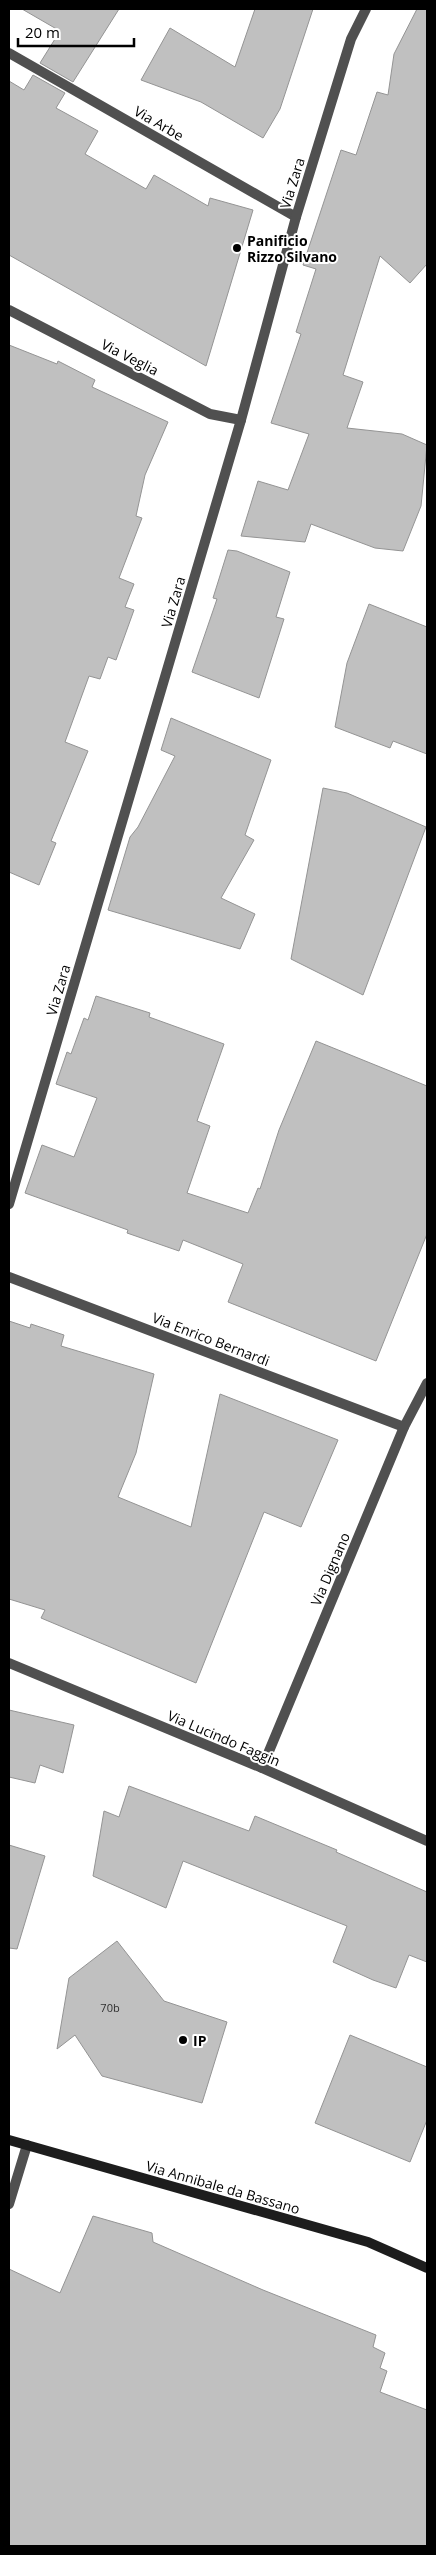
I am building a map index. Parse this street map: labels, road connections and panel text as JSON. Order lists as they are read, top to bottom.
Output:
{
  "streets": {
    "street": [
      "Via Arbe",
      "Via Zara",
      "Via Veglia",
      "Via Enrico Bernardi",
      "Via Dignano",
      "Via Lucindo Faggin",
      "Via Annibale da Bassano"
    ]
  },
  "crossings": [
    ["Via Arbe", "Via Zara"],
    ["Via Zara", "Via Veglia"],
    ["Via Enrico Bernardi", "Via Dignano"],
    ["Via Dignano", "Via Lucindo Faggin"]
  ],
  "places": ["Panificio Rizzo Silvano", "IP"],
  "house_numbers": ["70b"],
  "scale_bar": "20 m"
}
